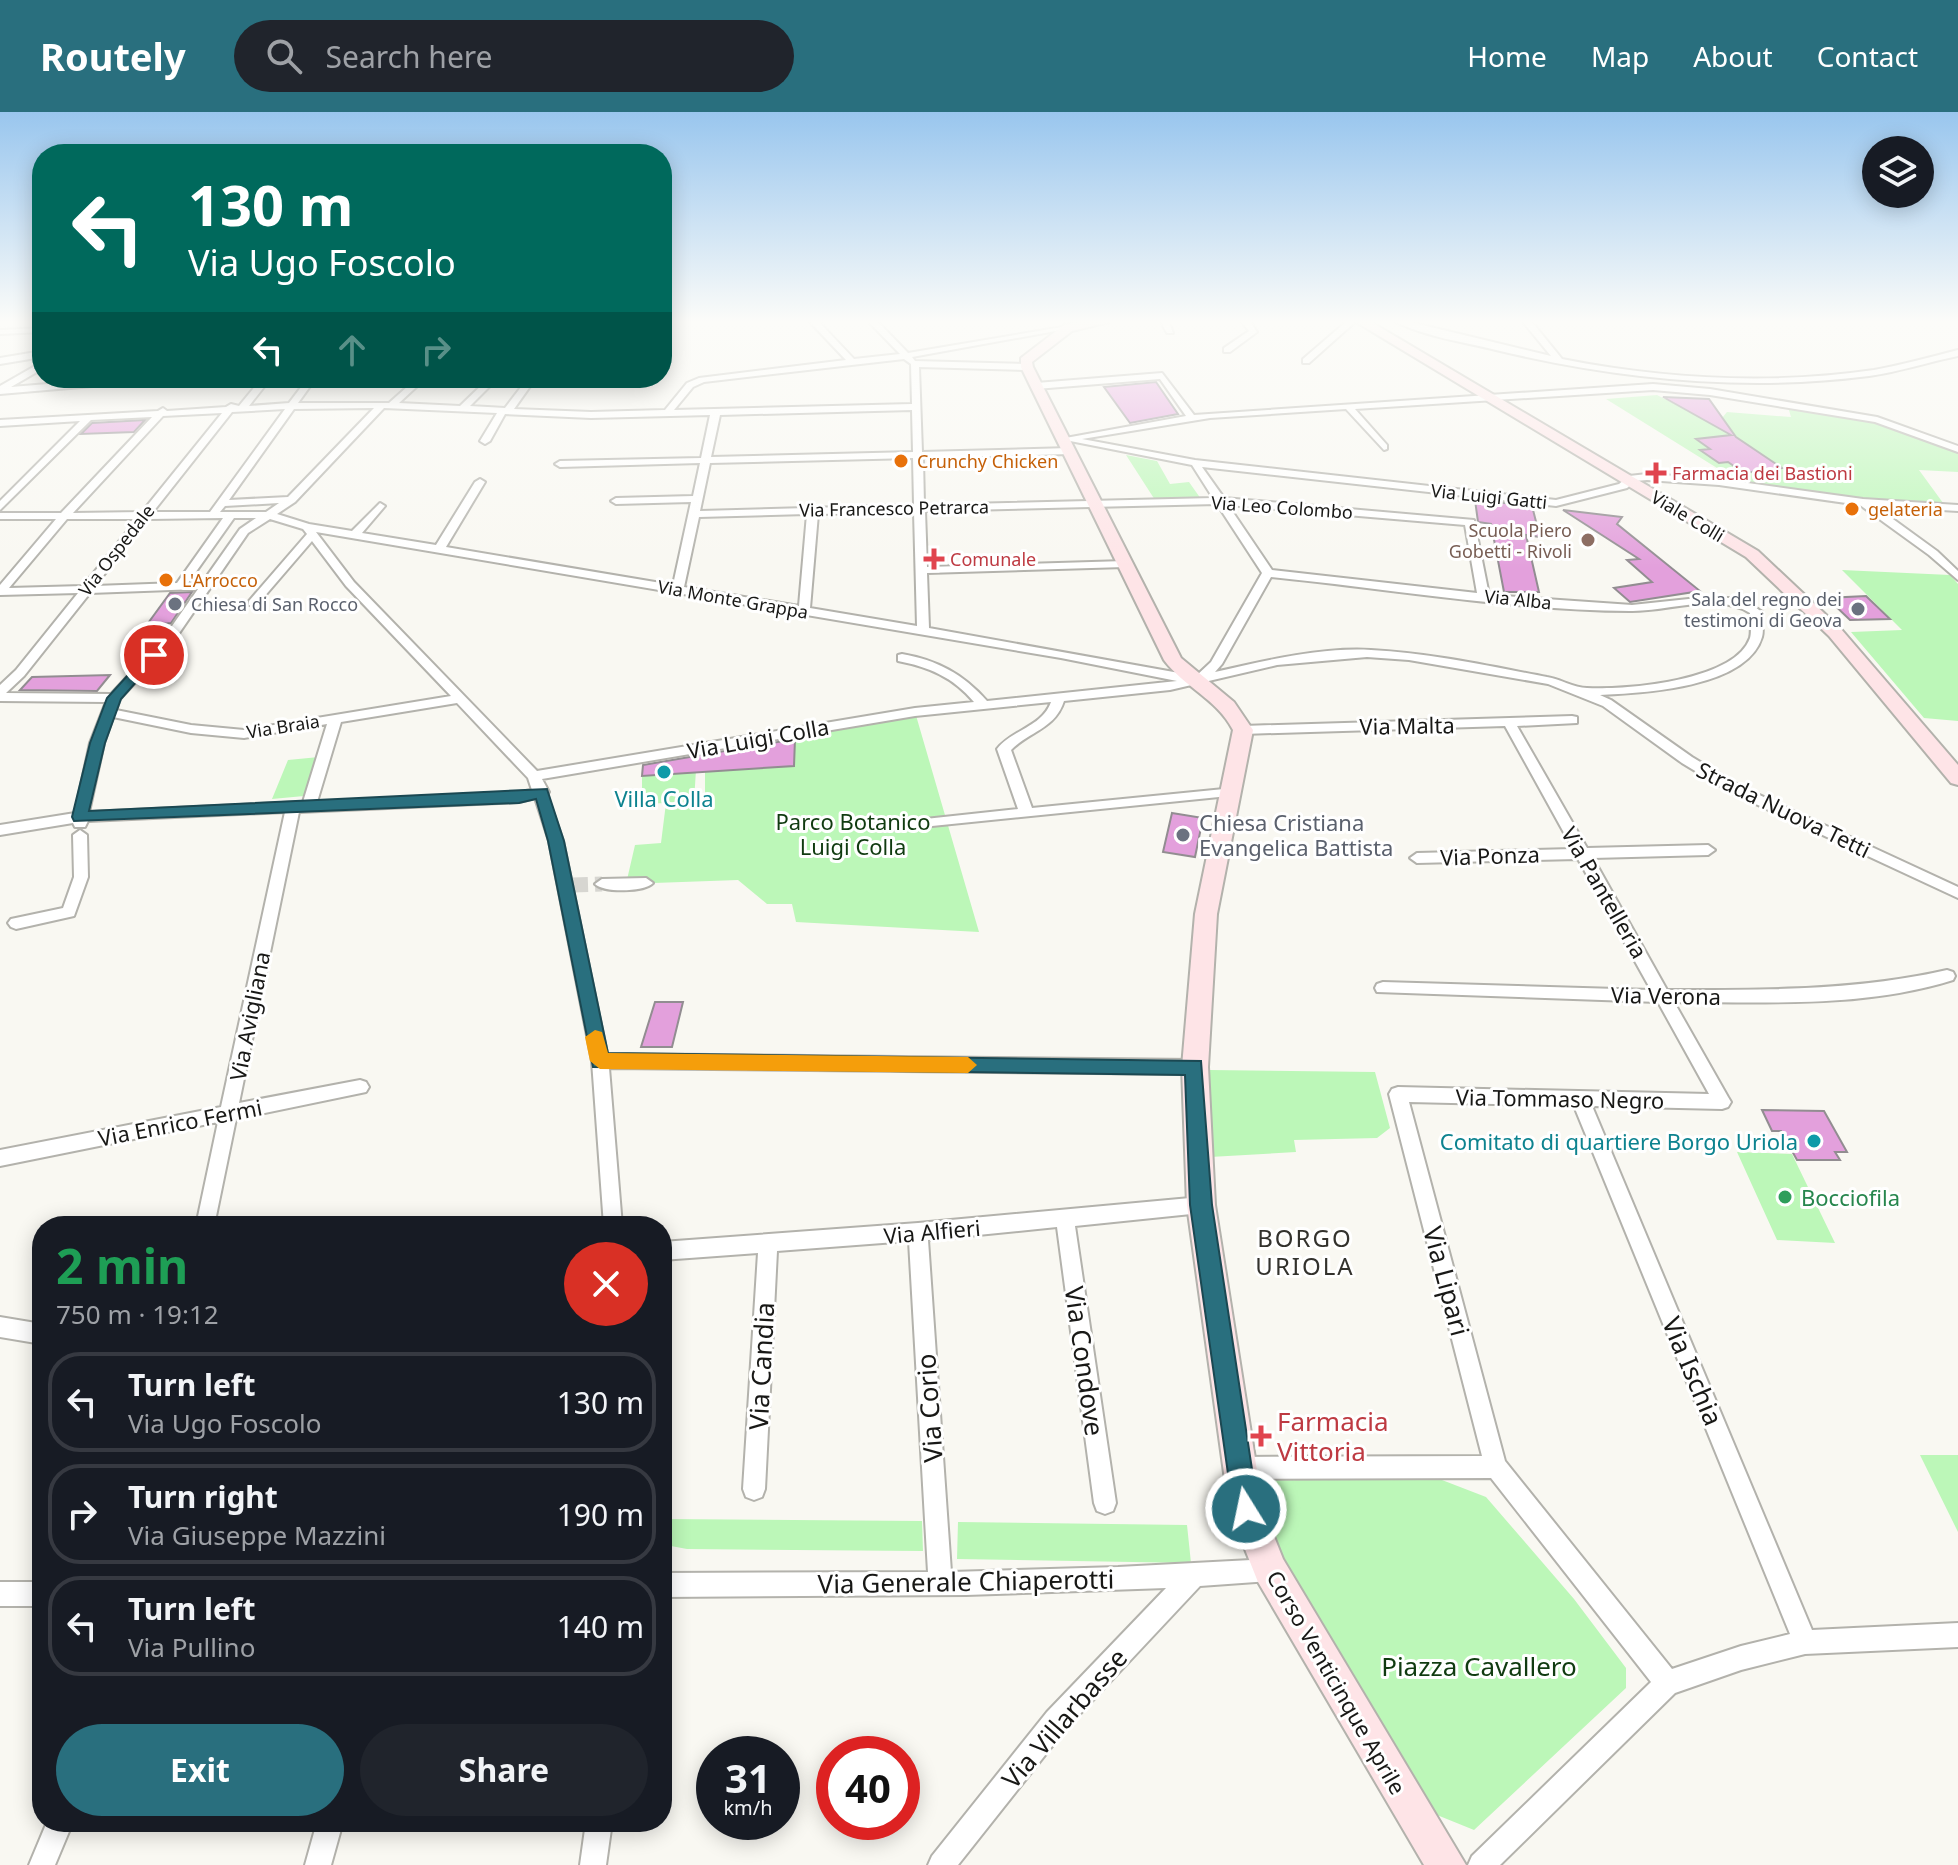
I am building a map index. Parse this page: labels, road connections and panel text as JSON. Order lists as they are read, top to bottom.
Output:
{
  "streets": {
    "street": [
      "Via Luigi Gatti",
      "Via Leo Colombo",
      "Via Francesco Petrarca",
      "Viale Colli",
      "Via Ospedale",
      "Via Monte Grappa",
      "Via Alba",
      "Via Malta",
      "Via Braia",
      "Via Luigi Colla",
      "Strada Nuova Tetti",
      "Via Ponza",
      "Via Pantelleria",
      "Via Verona",
      "Via Avigliana",
      "Via Tommaso Negro",
      "Via Enrico Fermi",
      "Via Alfieri",
      "Via Lipari",
      "Via Condove",
      "Via Candia",
      "Via Ischia",
      "Via Corio",
      "Via Generale Chiaperotti",
      "Corso Venticinque Aprile",
      "Via Villarbasse"
    ]
  },
  "crossings": [
    ["Via Luigi Gatti", "Viale Colli"],
    ["Via Leo Colombo", "Via Francesco Petrarca"],
    ["Via Leo Colombo", "Via Alba"],
    ["Via Monte Grappa", "Via Luigi Colla"],
    ["Via Monte Grappa", "Strada Nuova Tetti"],
    ["Via Alba", "Strada Nuova Tetti"],
    ["Via Malta", "Via Pantelleria"],
    ["Via Malta", "Corso Venticinque Aprile"],
    ["Via Braia", "Via Avigliana"],
    ["Via Luigi Colla", "Strada Nuova Tetti"],
    ["Via Ponza", "Via Pantelleria"],
    ["Via Pantelleria", "Via Verona"],
    ["Via Pantelleria", "Via Tommaso Negro"],
    ["Via Avigliana", "Via Enrico Fermi"],
    ["Via Tommaso Negro", "Via Lipari"],
    ["Via Tommaso Negro", "Via Ischia"],
    ["Via Alfieri", "Via Condove"],
    ["Via Alfieri", "Via Candia"],
    ["Via Alfieri", "Via Corio"],
    ["Via Alfieri", "Corso Venticinque Aprile"],
    ["Via Corio", "Via Generale Chiaperotti"],
    ["Via Generale Chiaperotti", "Corso Venticinque Aprile"],
    ["Via Generale Chiaperotti", "Via Villarbasse"]
  ],
  "districts": ["BORGO URIOLA"],
  "parks": ["Parco Botanico Luigi Colla", "Piazza Cavallero"],
  "places": {
    "other": [
      "Crunchy Chicken",
      "gelateria",
      "Scuola Piero Gobetti - Rivoli",
      "L'Arrocco",
      "Chiesa di San Rocco",
      "Sala del regno dei testimoni di Geova",
      "Villa Colla",
      "Chiesa Cristiana Evangelica Battista",
      "Comitato di quartiere Borgo Uriola",
      "Bocciofila"
    ],
    "health": ["Farmacia dei Bastioni", "Comunale", "Farmacia Vittoria"]
  },
  "page": {
    "header": "Routely",
    "search": "Search here",
    "nav": [
      "Home",
      "Map",
      "About",
      "Contact"
    ],
    "turn": ["130 m", "Via Ugo Foscolo"],
    "heading": ["2 min", "750 m · 19:12"],
    "list": [
      {
        "name": "Turn left",
        "note": "Via Ugo Foscolo",
        "value": "130 m"
      },
      {
        "name": "Turn right",
        "note": "Via Giuseppe Mazzini",
        "value": "190 m"
      },
      {
        "name": "Turn left",
        "note": "Via Pullino",
        "value": "140 m"
      }
    ],
    "buttons": ["Exit", "Share"],
    "speed": "31 km/h",
    "limit": "40"
  }
}
